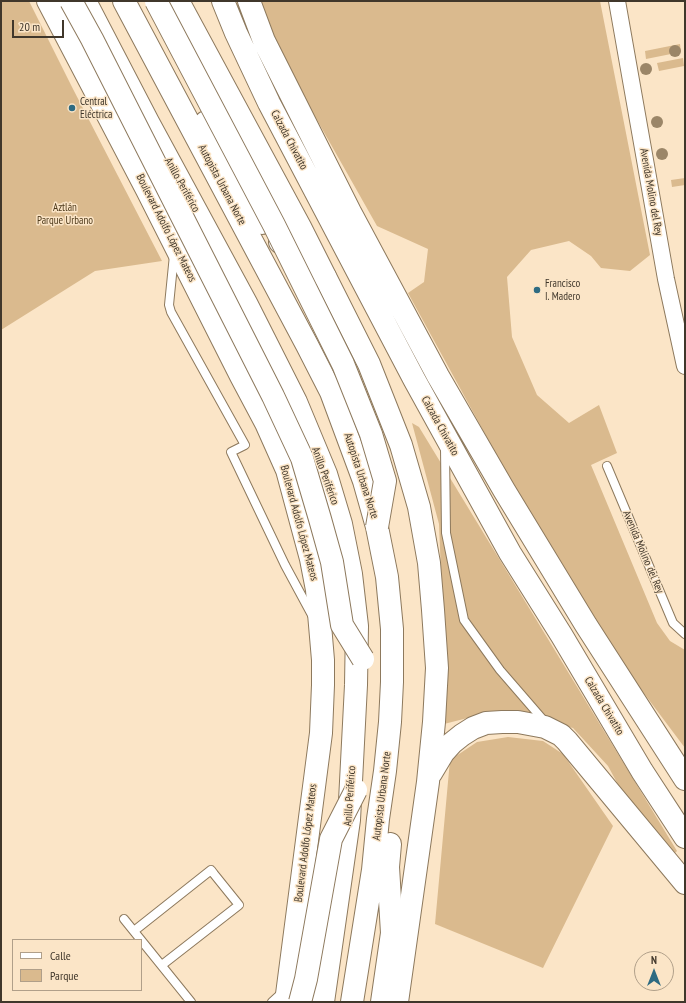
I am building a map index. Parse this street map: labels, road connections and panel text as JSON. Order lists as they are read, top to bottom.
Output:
{
  "streets": {
    "main road": [
      "Calzada Chivatito",
      "Anillo Periférico",
      "Autopista Urbana Norte",
      "Boulevard Adolfo López Mateos"
    ],
    "street": ["Avenida Molino del Rey"]
  },
  "parks": ["Aztlán Parque Urbano"],
  "places": ["Central Eléctrica", "Francisco I. Madero"],
  "legend": ["Calle", "Parque"],
  "scale_bar": "20 m",
  "north": "top"
}
